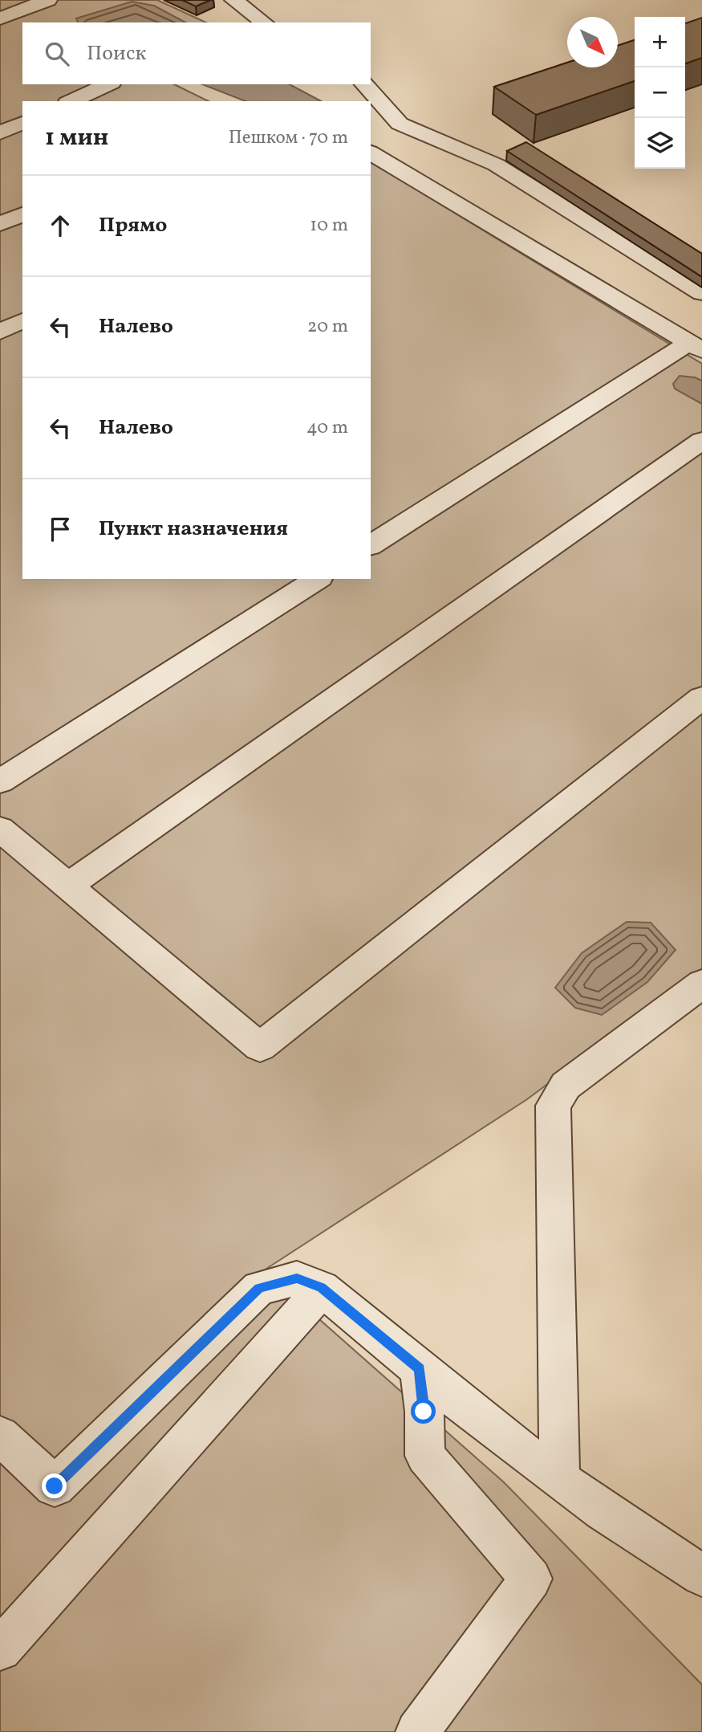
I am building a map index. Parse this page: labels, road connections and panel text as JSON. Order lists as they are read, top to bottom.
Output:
{
  "north": "bottom right",
  "page": {
    "map_buttons": ["+", "−"],
    "search": "Поиск",
    "heading": ["1 мин", "Пешком · 70 m"],
    "list": [
      ["Прямо", "10 m"],
      ["Налево", "20 m"],
      ["Налево", "40 m"],
      "Пункт назначения"
    ]
  }
}
